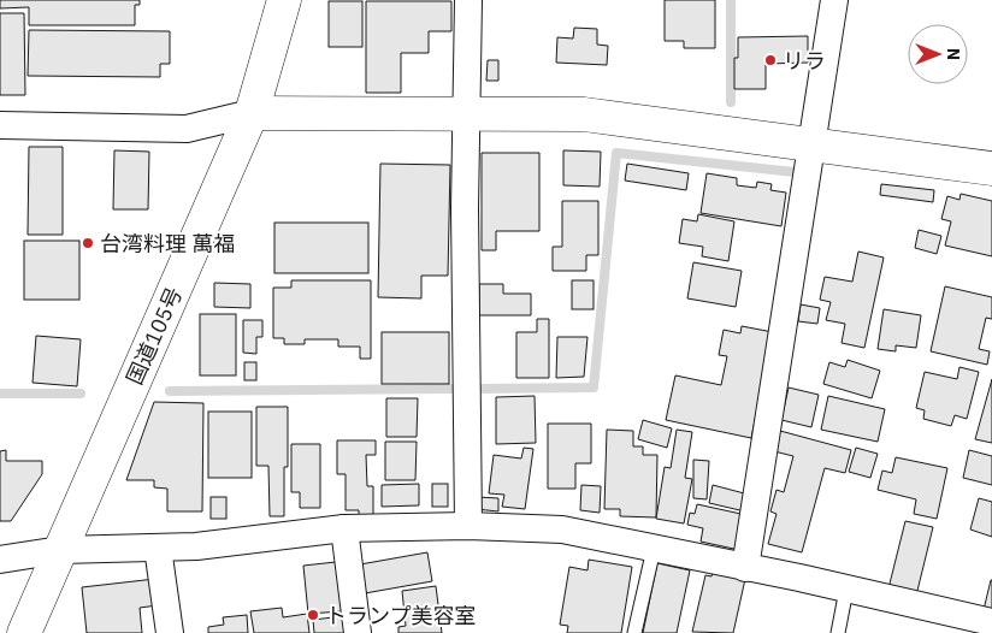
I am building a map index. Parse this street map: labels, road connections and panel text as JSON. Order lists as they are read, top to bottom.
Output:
{
  "streets": {
    "main road": ["国道105号"]
  },
  "places": ["リラ", "台湾料理 萬福", "トランプ美容室"],
  "north": "right"
}
